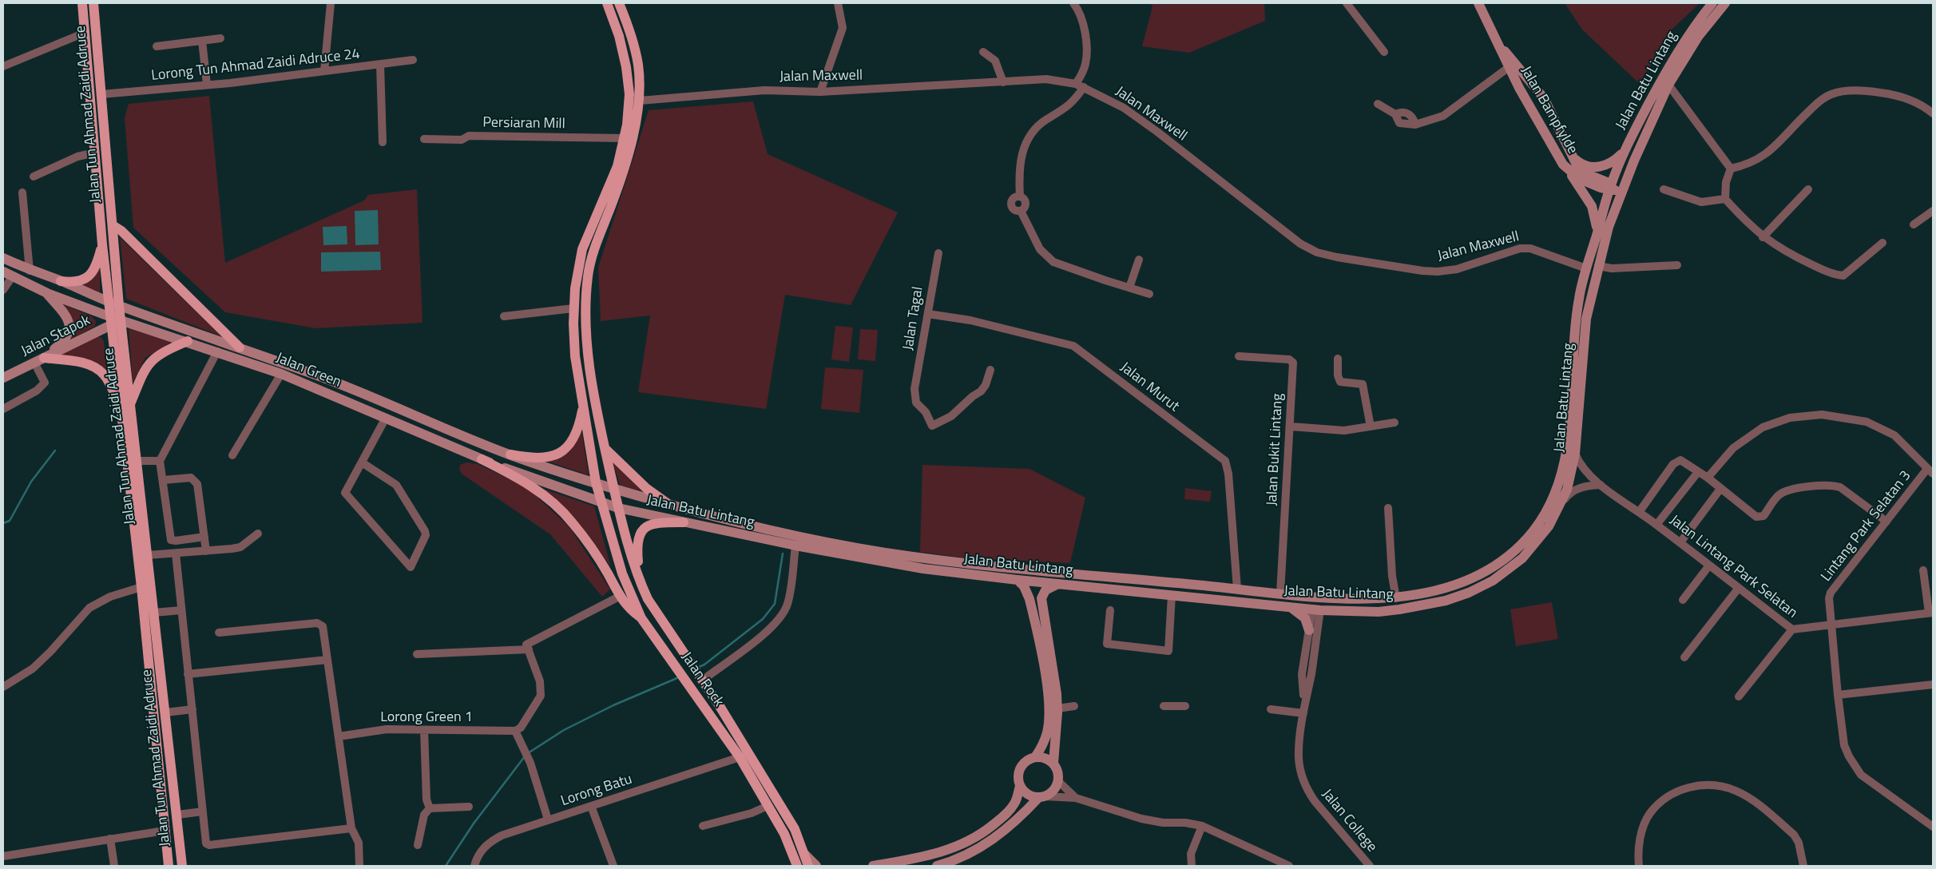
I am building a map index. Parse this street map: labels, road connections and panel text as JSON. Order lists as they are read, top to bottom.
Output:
{
  "streets": {
    "main road": [
      "Jalan Batu Lintang",
      "Jalan Bampfylde",
      "Jalan Tun Ahmad Zaidi Adruce",
      "Jalan Stapok",
      "Jalan Green",
      "Jalan Rock"
    ],
    "street": [
      "Lorong Tun Ahmad Zaidi Adruce 24",
      "Jalan Maxwell",
      "Persiaran Mill",
      "Jalan Tagal",
      "Jalan Murut",
      "Jalan Bukit Lintang",
      "Lintang Park Selatan 3",
      "Jalan Lintang Park Selatan",
      "Lorong Green 1",
      "Lorong Batu",
      "Jalan College"
    ]
  },
  "crossings": [
    ["Lorong Tun Ahmad Zaidi Adruce 24", "Jalan Tun Ahmad Zaidi Adruce"],
    ["Jalan Maxwell", "Jalan Batu Lintang"],
    ["Jalan Maxwell", "Jalan Rock"],
    ["Jalan Batu Lintang", "Jalan Bampfylde"],
    ["Jalan Batu Lintang", "Jalan Green"],
    ["Jalan Batu Lintang", "Jalan Murut"],
    ["Jalan Batu Lintang", "Jalan Bukit Lintang"],
    ["Jalan Batu Lintang", "Jalan Lintang Park Selatan"],
    ["Jalan Batu Lintang", "Jalan Rock"],
    ["Jalan Batu Lintang", "Jalan College"],
    ["Jalan Tun Ahmad Zaidi Adruce", "Jalan Stapok"],
    ["Jalan Tun Ahmad Zaidi Adruce", "Jalan Green"],
    ["Persiaran Mill", "Jalan Rock"],
    ["Jalan Tagal", "Jalan Murut"],
    ["Jalan Stapok", "Jalan Green"],
    ["Jalan Green", "Jalan Rock"],
    ["Lintang Park Selatan 3", "Jalan Lintang Park Selatan"],
    ["Jalan Rock", "Lorong Batu"]
  ]
}
